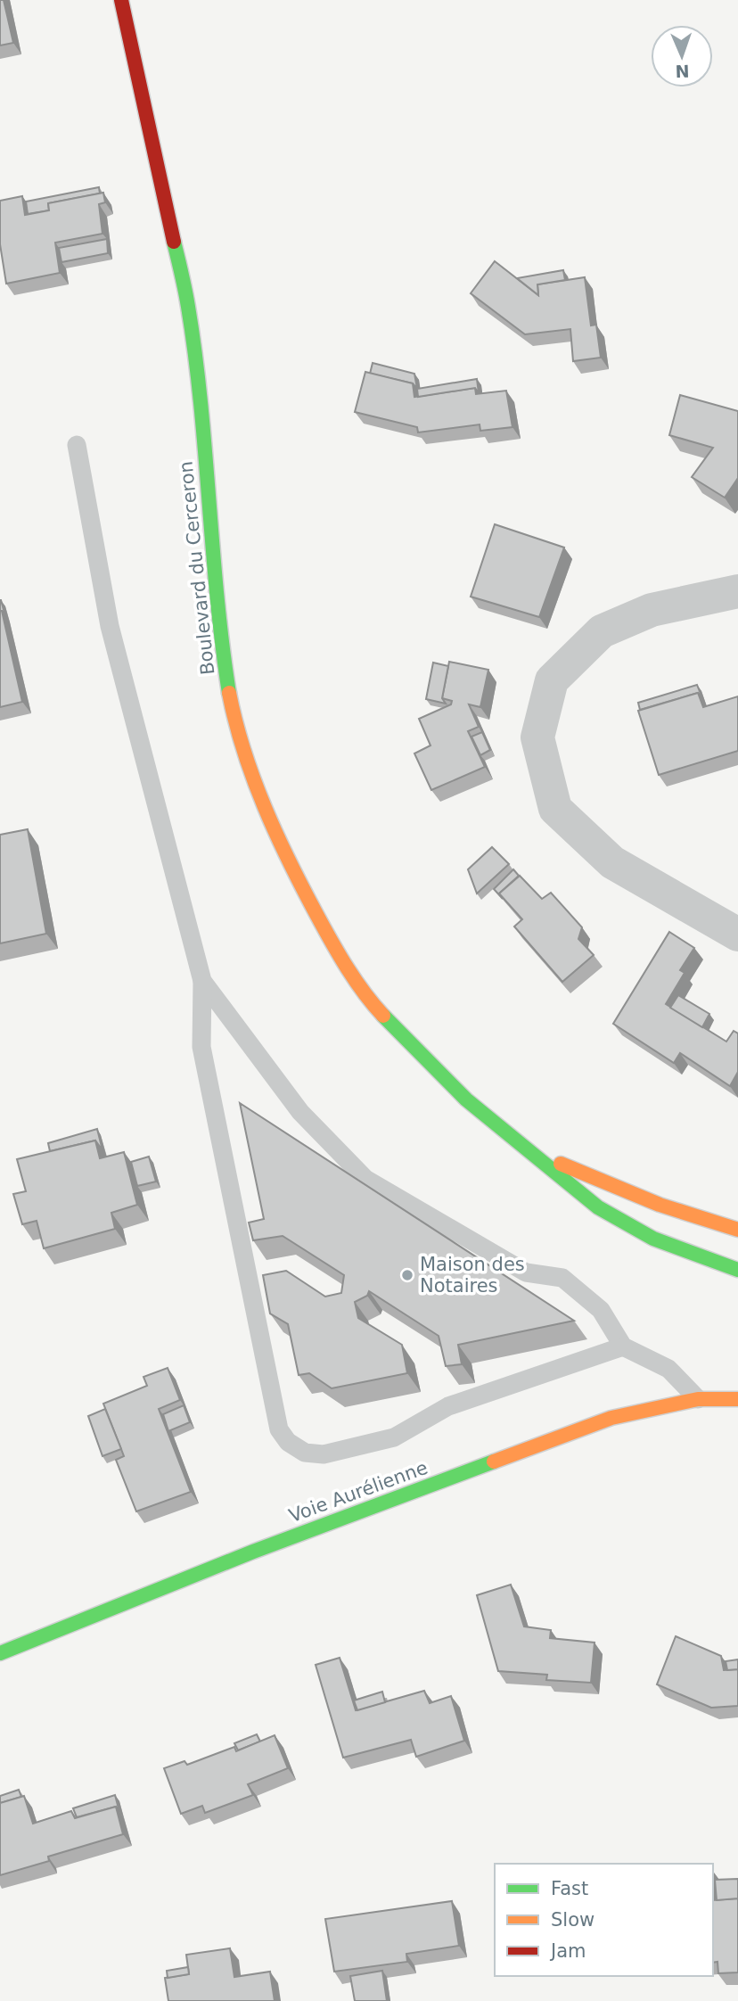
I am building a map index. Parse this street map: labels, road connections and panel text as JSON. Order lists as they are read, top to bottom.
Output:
{
  "streets": {
    "main road": ["Boulevard du Cerceron", "Voie Aurélienne"]
  },
  "places": ["Maison des Notaires"],
  "legend": ["Fast", "Slow", "Jam"],
  "north": "bottom"
}
